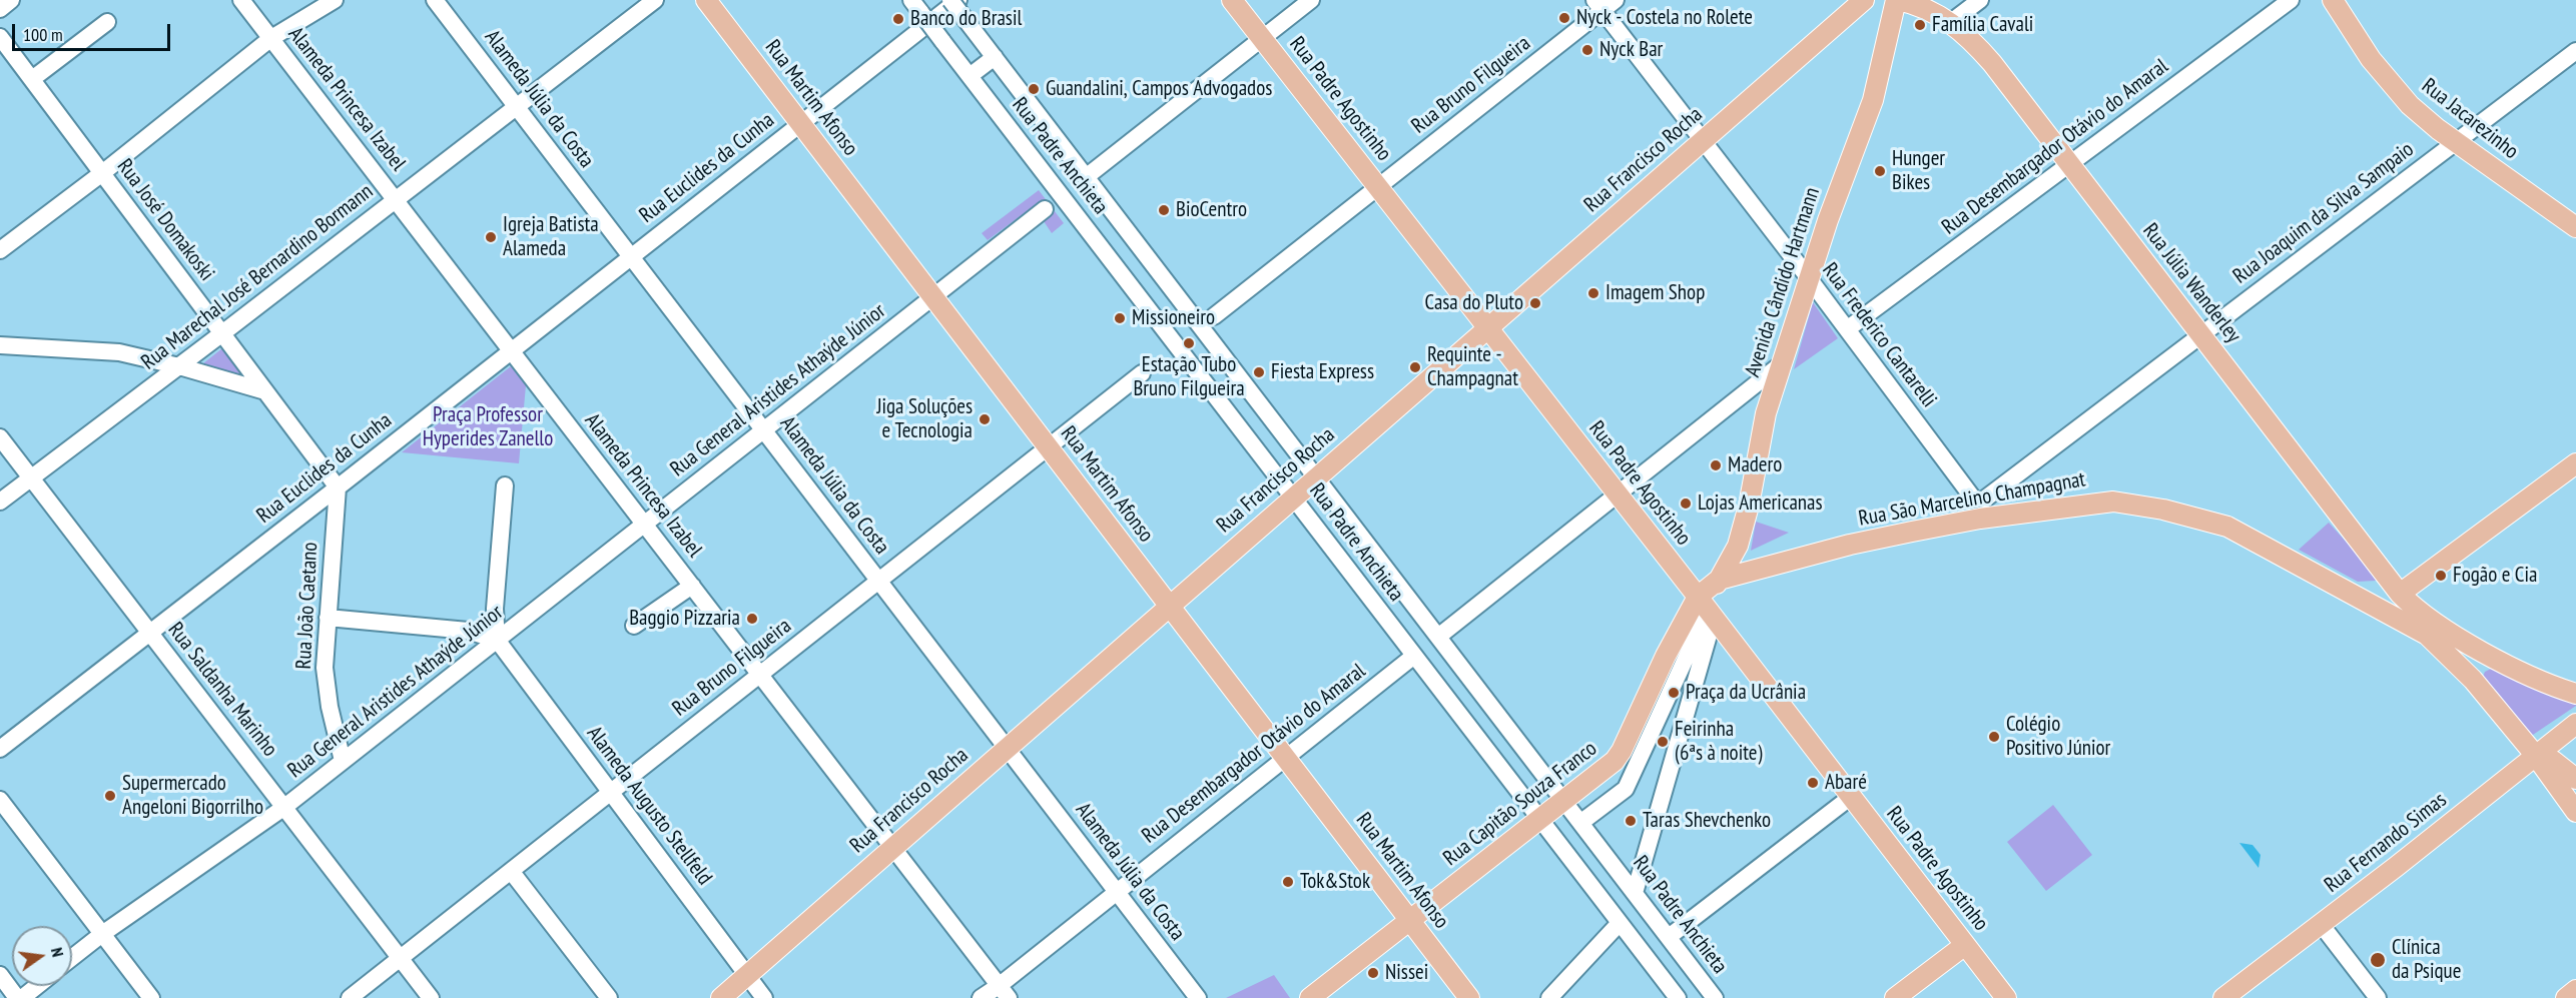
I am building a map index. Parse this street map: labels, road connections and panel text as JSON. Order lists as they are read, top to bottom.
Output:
{
  "streets": {
    "main road": [
      "Rua Martim Afonso",
      "Rua Padre Agostinho",
      "Rua Jacarezinho",
      "Rua Francisco Rocha",
      "Avenida Cândido Hartmann",
      "Rua Júlia Wanderley",
      "Rua São Marcelino Champagnat",
      "Rua Capitão Souza Franco",
      "Rua Fernando Simas"
    ],
    "street": [
      "Rua Bruno Filgueira",
      "Alameda Princesa Izabel",
      "Alameda Júlia da Costa",
      "Rua Desembargador Otávio do Amaral",
      "Rua Padre Anchieta",
      "Rua Euclides da Cunha",
      "Rua Joaquim da Silva Sampaio",
      "Rua José Domakoski",
      "Rua Marechal José Bernardino Bormann",
      "Rua Frederico Cantarelli",
      "Rua General Aristides Athaýde Júnior",
      "Rua João Caetano",
      "Rua Saldanha Marinho",
      "Alameda Augusto Stellfeld"
    ]
  },
  "crossings": [
    ["Rua Bruno Filgueira", "Rua Martim Afonso"],
    ["Rua Bruno Filgueira", "Alameda Princesa Izabel"],
    ["Rua Bruno Filgueira", "Alameda Júlia da Costa"],
    ["Rua Bruno Filgueira", "Rua Padre Agostinho"],
    ["Rua Bruno Filgueira", "Rua Frederico Cantarelli"],
    ["Rua Bruno Filgueira", "Rua Saldanha Marinho"],
    ["Rua Bruno Filgueira", "Alameda Augusto Stellfeld"],
    ["Rua Martim Afonso", "Rua Desembargador Otávio do Amaral"],
    ["Rua Martim Afonso", "Rua Francisco Rocha"],
    ["Rua Martim Afonso", "Rua Euclides da Cunha"],
    ["Rua Martim Afonso", "Rua General Aristides Athaýde Júnior"],
    ["Rua Martim Afonso", "Rua Capitão Souza Franco"],
    ["Alameda Princesa Izabel", "Rua Desembargador Otávio do Amaral"],
    ["Alameda Princesa Izabel", "Rua Francisco Rocha"],
    ["Alameda Princesa Izabel", "Rua Euclides da Cunha"],
    ["Alameda Princesa Izabel", "Rua Marechal José Bernardino Bormann"],
    ["Alameda Princesa Izabel", "Rua General Aristides Athaýde Júnior"],
    ["Alameda Júlia da Costa", "Rua Desembargador Otávio do Amaral"],
    ["Alameda Júlia da Costa", "Rua Francisco Rocha"],
    ["Alameda Júlia da Costa", "Rua Euclides da Cunha"],
    ["Alameda Júlia da Costa", "Rua Marechal José Bernardino Bormann"],
    ["Alameda Júlia da Costa", "Rua General Aristides Athaýde Júnior"],
    ["Rua Padre Agostinho", "Rua Francisco Rocha"],
    ["Rua Padre Agostinho", "Rua São Marcelino Champagnat"],
    ["Rua Padre Agostinho", "Rua Capitão Souza Franco"],
    ["Rua Jacarezinho", "Rua Joaquim da Silva Sampaio"],
    ["Rua Desembargador Otávio do Amaral", "Rua Padre Anchieta"],
    ["Rua Desembargador Otávio do Amaral", "Rua Júlia Wanderley"],
    ["Rua Desembargador Otávio do Amaral", "Rua Frederico Cantarelli"],
    ["Rua Padre Anchieta", "Rua Francisco Rocha"],
    ["Rua Padre Anchieta", "Rua Capitão Souza Franco"],
    ["Rua Francisco Rocha", "Rua Frederico Cantarelli"],
    ["Rua Francisco Rocha", "Alameda Augusto Stellfeld"],
    ["Rua Euclides da Cunha", "Rua José Domakoski"],
    ["Rua Euclides da Cunha", "Rua João Caetano"],
    ["Rua Euclides da Cunha", "Rua Saldanha Marinho"],
    ["Rua Joaquim da Silva Sampaio", "Rua Júlia Wanderley"],
    ["Rua Joaquim da Silva Sampaio", "Rua Frederico Cantarelli"],
    ["Rua Joaquim da Silva Sampaio", "Rua São Marcelino Champagnat"],
    ["Rua José Domakoski", "Rua Marechal José Bernardino Bormann"],
    ["Rua José Domakoski", "Rua João Caetano"],
    ["Rua Marechal José Bernardino Bormann", "Rua Saldanha Marinho"],
    ["Avenida Cândido Hartmann", "Rua Júlia Wanderley"],
    ["Avenida Cândido Hartmann", "Rua Frederico Cantarelli"],
    ["Avenida Cândido Hartmann", "Rua São Marcelino Champagnat"],
    ["Rua Frederico Cantarelli", "Rua São Marcelino Champagnat"],
    ["Rua General Aristides Athaýde Júnior", "Rua João Caetano"],
    ["Rua General Aristides Athaýde Júnior", "Rua Saldanha Marinho"],
    ["Rua General Aristides Athaýde Júnior", "Alameda Augusto Stellfeld"],
    ["Rua São Marcelino Champagnat", "Rua Capitão Souza Franco"]
  ],
  "parks": ["Praça Professor Hyperides Zanello"],
  "places": [
    "Nyck - Costela no Rolete",
    "Banco do Brasil",
    "Família Cavali",
    "Nyck Bar",
    "Guandalini, Campos Advogados",
    "Hunger Bikes",
    "BioCentro",
    "Igreja Batista Alameda",
    "Imagem Shop",
    "Casa do Pluto",
    "Missioneiro",
    "Estação Tubo Bruno Filgueira",
    "Requinte - Champagnat",
    "Fiesta Express",
    "Jiga Soluções e Tecnologia",
    "Madero",
    "Lojas Americanas",
    "Fogão e Cia",
    "Baggio Pizzaria",
    "Praça da Ucrânia",
    "Colégio Positivo Júnior",
    "Feirinha (6ªs à noite)",
    "Abaré",
    "Supermercado Angeloni Bigorrilho",
    "Taras Shevchenko",
    "Tok&Stok",
    "Clínica da Psique",
    "Nissei"
  ],
  "scale_bar": "100 m",
  "north": "right"
}
